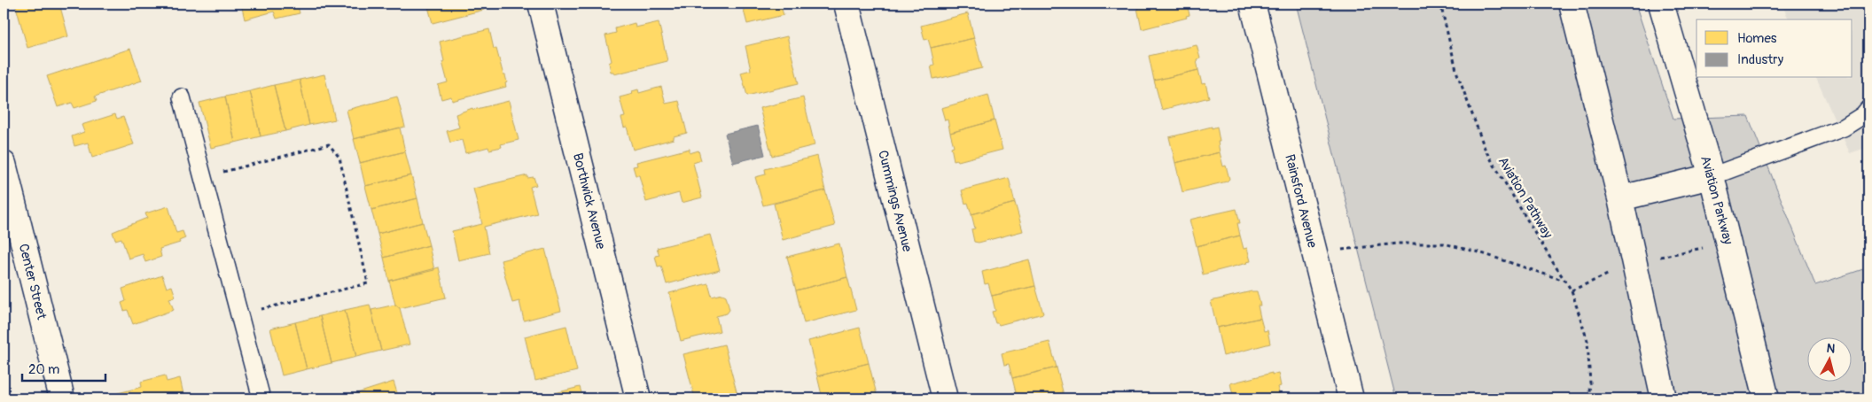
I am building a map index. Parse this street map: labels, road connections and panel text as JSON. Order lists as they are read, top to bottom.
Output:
{
  "streets": {
    "street": [
      "Aviation Parkway",
      "Borthwick Avenue",
      "Cummings Avenue",
      "Rainsford Avenue",
      "Center Street"
    ],
    "path": ["Aviation Pathway"]
  },
  "legend": ["Homes", "Industry"],
  "scale_bar": "20 m",
  "north": "top"
}
